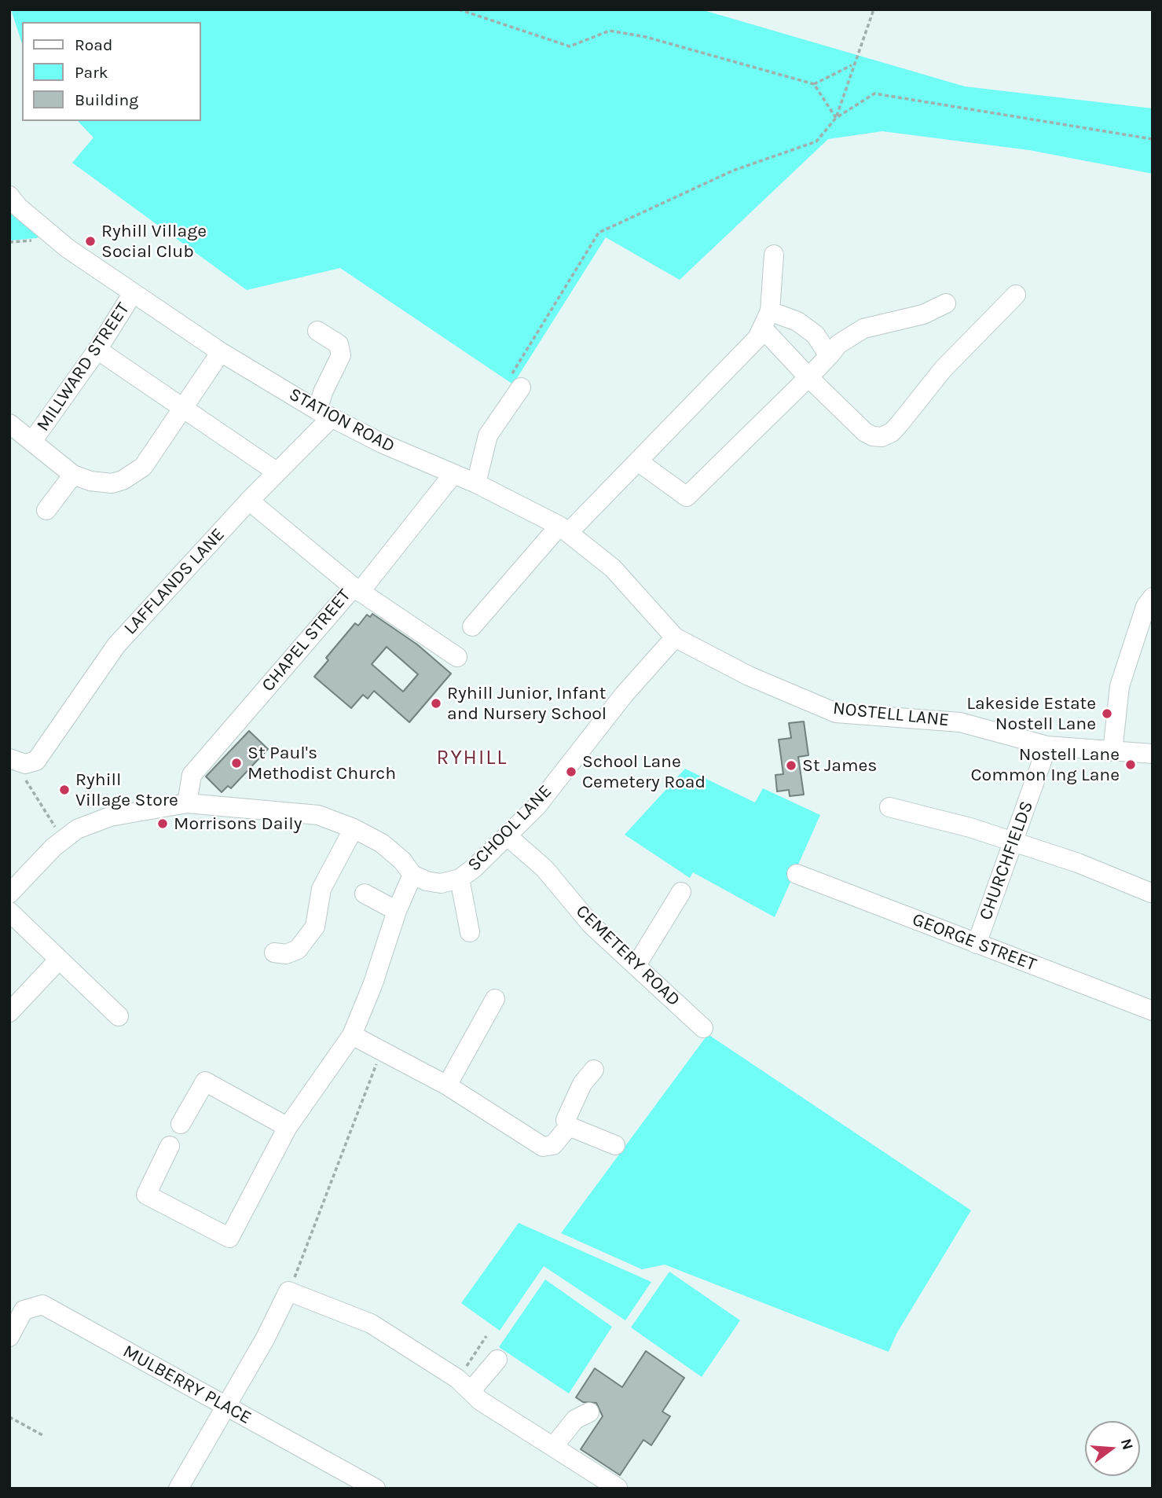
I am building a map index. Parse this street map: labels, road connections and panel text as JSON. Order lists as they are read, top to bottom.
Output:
{
  "streets": {
    "street": [
      "MILLWARD STREET",
      "STATION ROAD",
      "LAFFLANDS LANE",
      "CHAPEL STREET",
      "NOSTELL LANE",
      "SCHOOL LANE",
      "CHURCHFIELDS",
      "GEORGE STREET",
      "CEMETERY ROAD",
      "MULBERRY PLACE"
    ]
  },
  "crossings": [
    ["MILLWARD STREET", "STATION ROAD"],
    ["STATION ROAD", "LAFFLANDS LANE"],
    ["STATION ROAD", "NOSTELL LANE"],
    ["STATION ROAD", "SCHOOL LANE"],
    ["LAFFLANDS LANE", "CHAPEL STREET"],
    ["NOSTELL LANE", "SCHOOL LANE"],
    ["NOSTELL LANE", "CHURCHFIELDS"],
    ["SCHOOL LANE", "CEMETERY ROAD"],
    ["CHURCHFIELDS", "GEORGE STREET"]
  ],
  "districts": ["RYHILL"],
  "places": [
    "Ryhill Village Social Club",
    "Ryhill Junior, Infant and Nursery School",
    "Lakeside Estate Nostell Lane",
    "St Paul's Methodist Church",
    "Nostell Lane Common Ing Lane",
    "St James",
    "School Lane Cemetery Road",
    "Ryhill Village Store",
    "Morrisons Daily"
  ],
  "legend": ["Road", "Park", "Building"],
  "north": "right"
}
